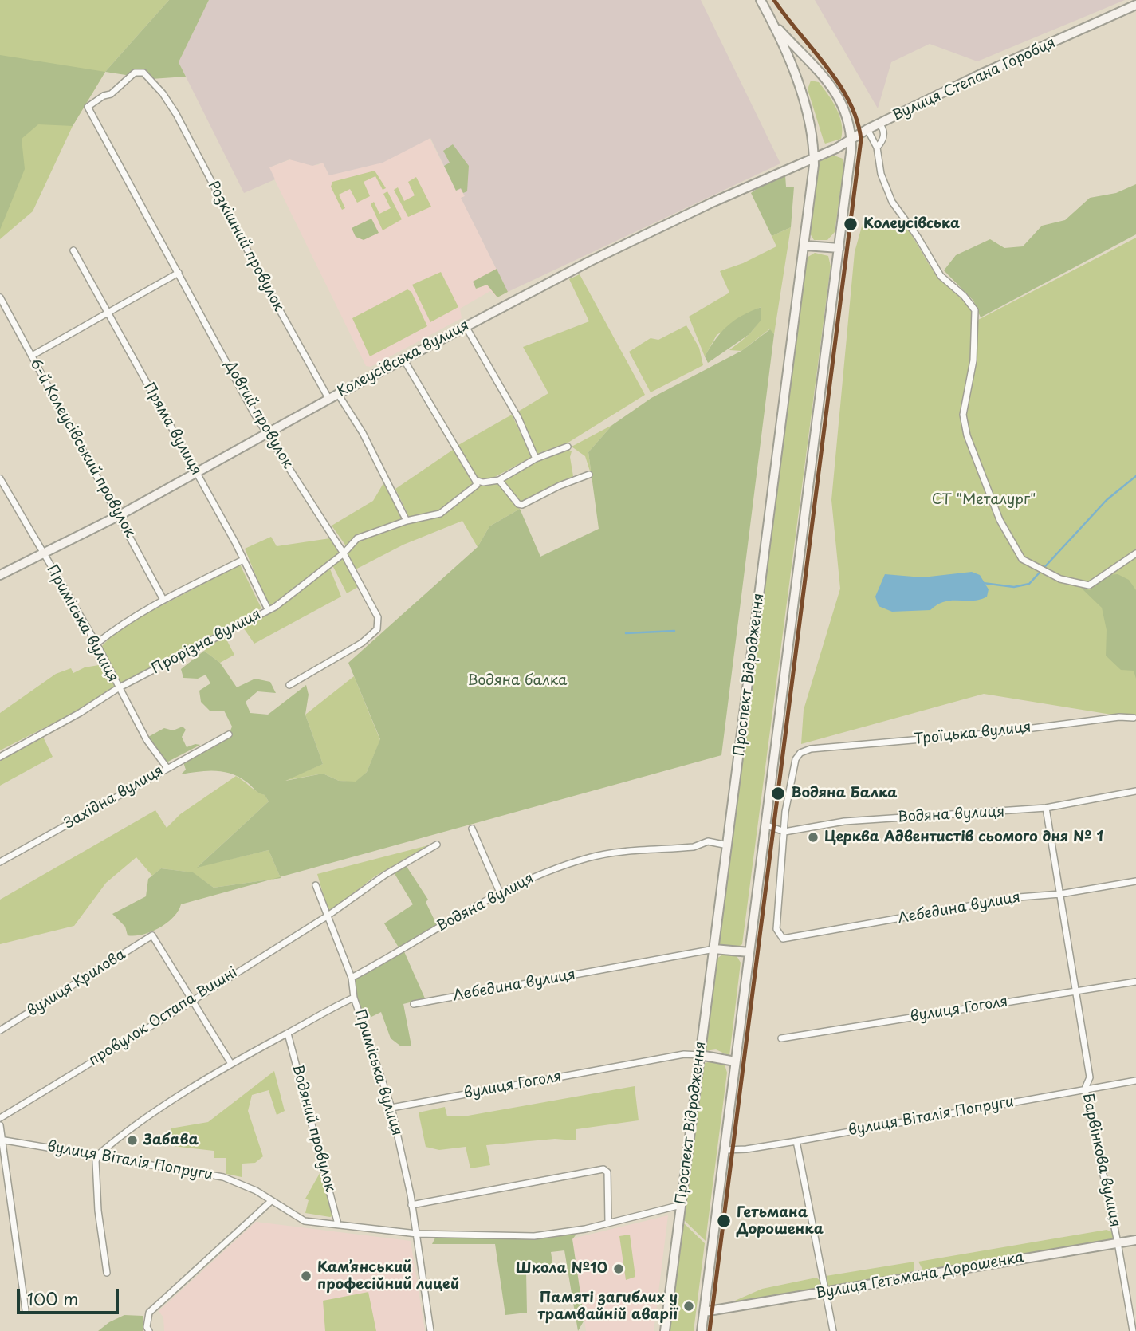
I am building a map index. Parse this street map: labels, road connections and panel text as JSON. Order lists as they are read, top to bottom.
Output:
{
  "streets": {
    "main road": [
      "Вулиця Степана Горобця",
      "Колеусівська вулиця",
      "Проспект Відродження",
      "Вулиця Гетьмана Дорошенка"
    ],
    "street": [
      "Розкішний провулок",
      "Довгий провулок",
      "Пряма вулиця",
      "6-й Колеусівський провулок",
      "Приміська вулиця",
      "Прорізна вулиця",
      "Троїцька вулиця",
      "Західна вулиця",
      "Водяна вулиця",
      "Лебедина вулиця",
      "вулиця Крилова",
      "вулиця Гоголя",
      "провулок Остапа Вишні",
      "вулиця Віталія Попруги",
      "Водяний провулок",
      "Барвінкова вулиця"
    ]
  },
  "crossings": [
    ["Вулиця Степана Горобця", "Колеусівська вулиця"],
    ["Вулиця Степана Горобця", "Проспект Відродження"],
    ["Розкішний провулок", "Колеусівська вулиця"],
    ["Розкішний провулок", "Довгий провулок"],
    ["Колеусівська вулиця", "Довгий провулок"],
    ["Колеусівська вулиця", "Пряма вулиця"],
    ["Колеусівська вулиця", "6-й Колеусівський провулок"],
    ["Колеусівська вулиця", "Приміська вулиця"],
    ["Колеусівська вулиця", "Проспект Відродження"],
    ["Довгий провулок", "Прорізна вулиця"],
    ["Пряма вулиця", "Прорізна вулиця"],
    ["Приміська вулиця", "Прорізна вулиця"],
    ["Приміська вулиця", "Західна вулиця"],
    ["Приміська вулиця", "Водяна вулиця"],
    ["Приміська вулиця", "вулиця Гоголя"],
    ["Приміська вулиця", "провулок Остапа Вишні"],
    ["Приміська вулиця", "вулиця Віталія Попруги"],
    ["Проспект Відродження", "Водяна вулиця"],
    ["Проспект Відродження", "Лебедина вулиця"],
    ["Проспект Відродження", "вулиця Гоголя"],
    ["Проспект Відродження", "вулиця Віталія Попруги"],
    ["Проспект Відродження", "Вулиця Гетьмана Дорошенка"],
    ["Троїцька вулиця", "Водяна вулиця"],
    ["Троїцька вулиця", "Лебедина вулиця"],
    ["Водяна вулиця", "Лебедина вулиця"],
    ["Водяна вулиця", "Барвінкова вулиця"],
    ["Лебедина вулиця", "Барвінкова вулиця"],
    ["вулиця Крилова", "провулок Остапа Вишні"],
    ["вулиця Гоголя", "Барвінкова вулиця"],
    ["вулиця Віталія Попруги", "Водяний провулок"],
    ["вулиця Віталія Попруги", "Барвінкова вулиця"],
    ["Барвінкова вулиця", "Вулиця Гетьмана Дорошенка"]
  ],
  "parks": ["СТ \"Металург\"", "Водяна балка"],
  "places": [
    "Колеусівська",
    "Водяна Балка",
    "Церква Адвентистів сьомого дня № 1",
    "Забава",
    "Гетьмана Дорошенка",
    "Школа №10",
    "Кам’янський професійний лицей",
    "Памяті загиблих у трамвайній аварії"
  ],
  "scale_bar": "100 m"
}
